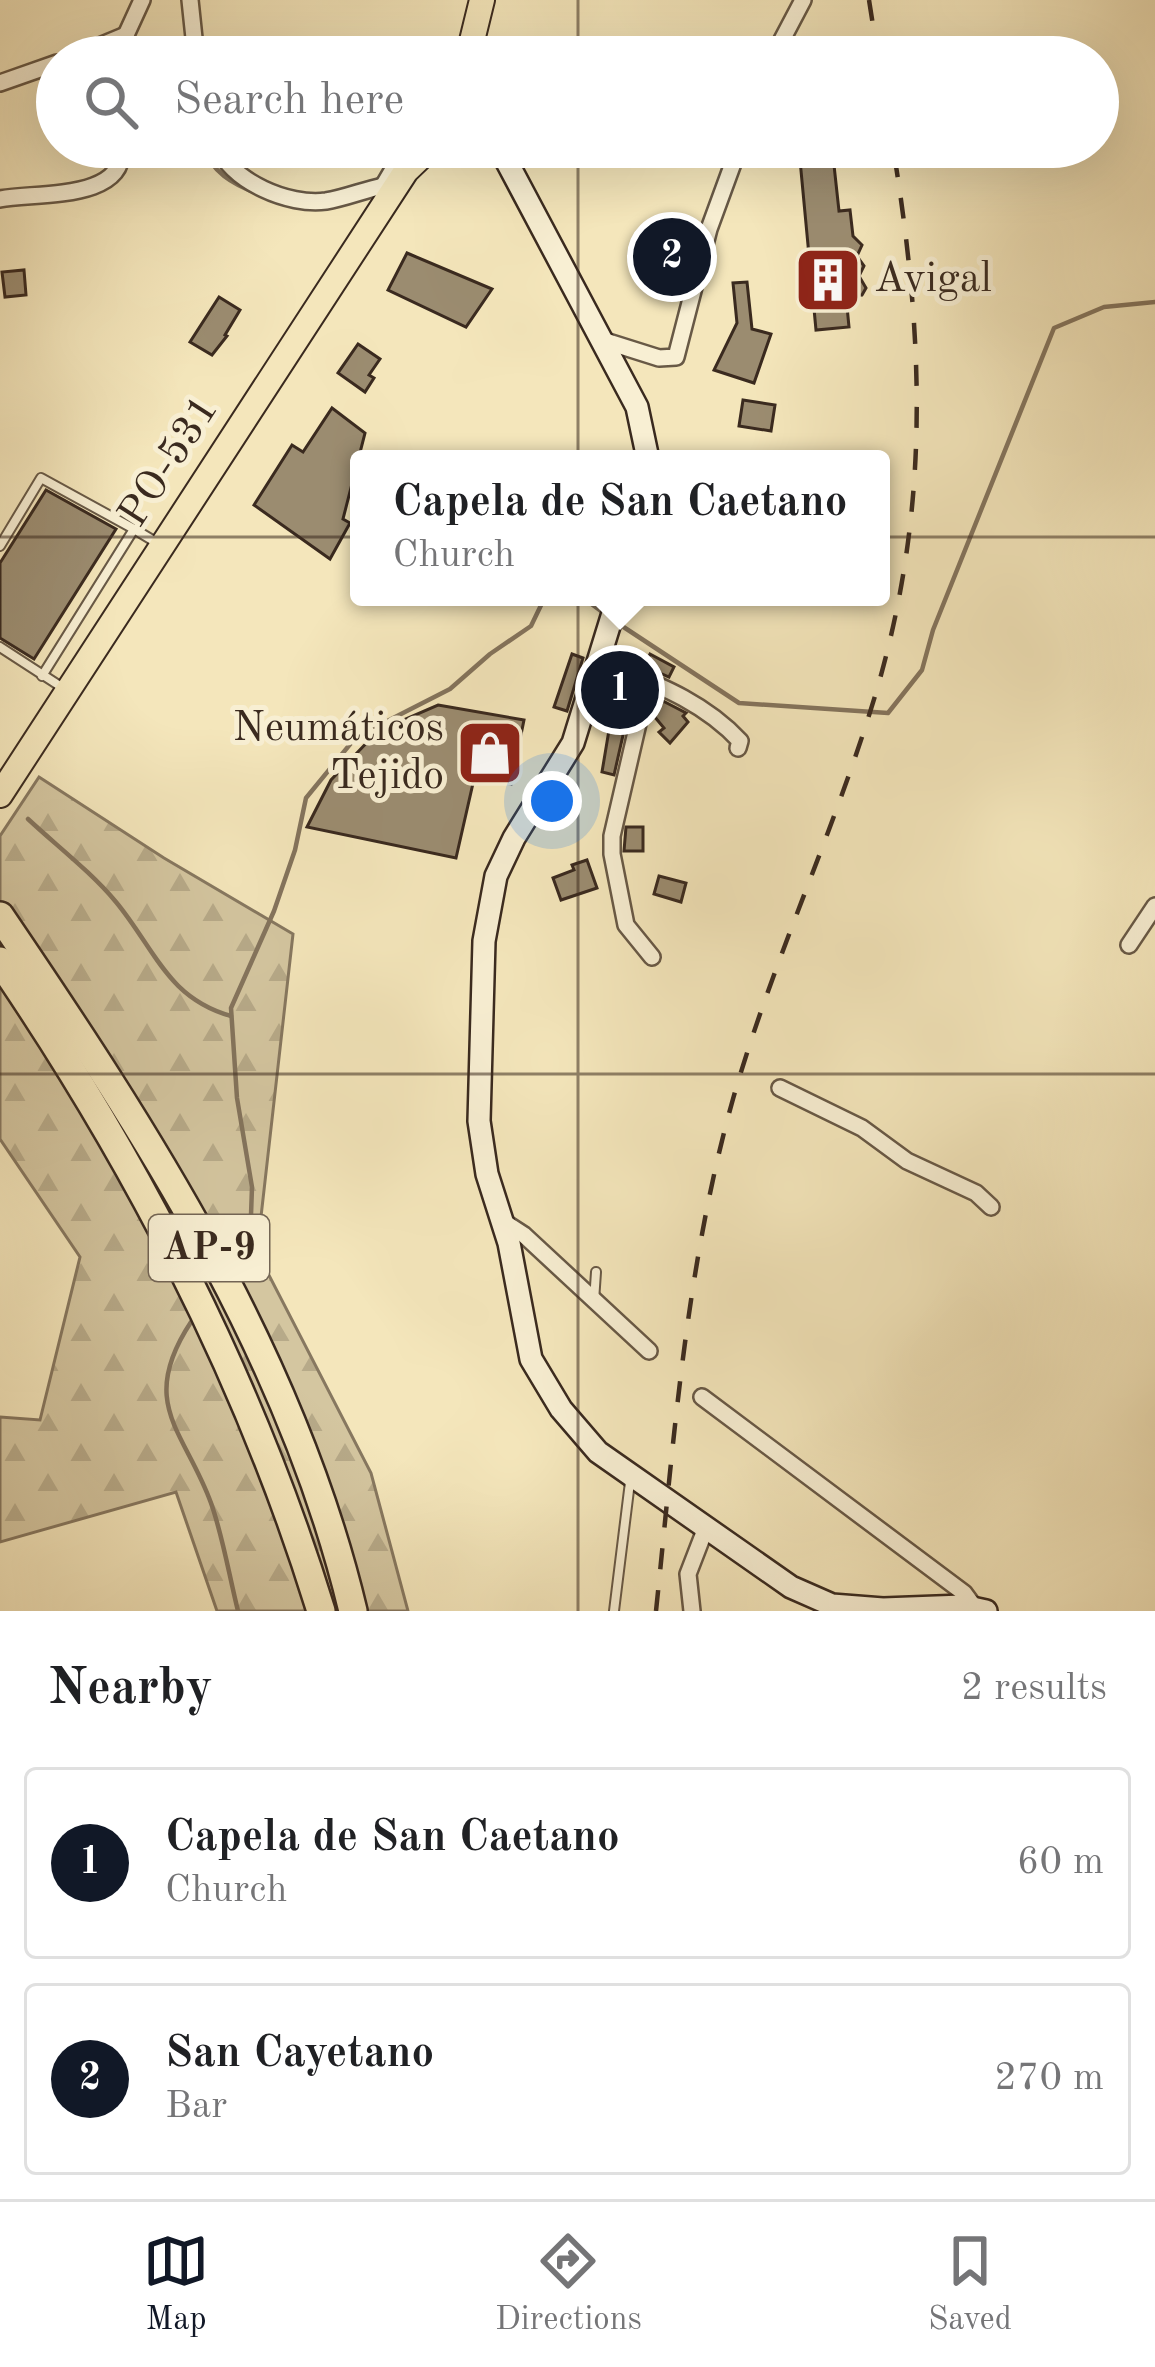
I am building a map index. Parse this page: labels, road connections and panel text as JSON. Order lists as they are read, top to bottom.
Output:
{
  "streets": {
    "highway": ["AP-9"],
    "main road": ["PO-531"]
  },
  "places": {
    "building": ["Avigal"],
    "shop": ["Neumáticos Tejido"]
  },
  "page": {
    "search": "Search here",
    "pins": ["2", "1"],
    "popup": ["Capela de San Caetano", "Church"],
    "heading": ["Nearby", "2 results"],
    "list": [
      {
        "mark": "1",
        "name": "Capela de San Caetano",
        "note": "Church",
        "value": "60 m"
      },
      {
        "mark": "2",
        "name": "San Cayetano",
        "note": "Bar",
        "value": "270 m"
      }
    ],
    "nav": ["Map", "Directions", "Saved"]
  }
}
